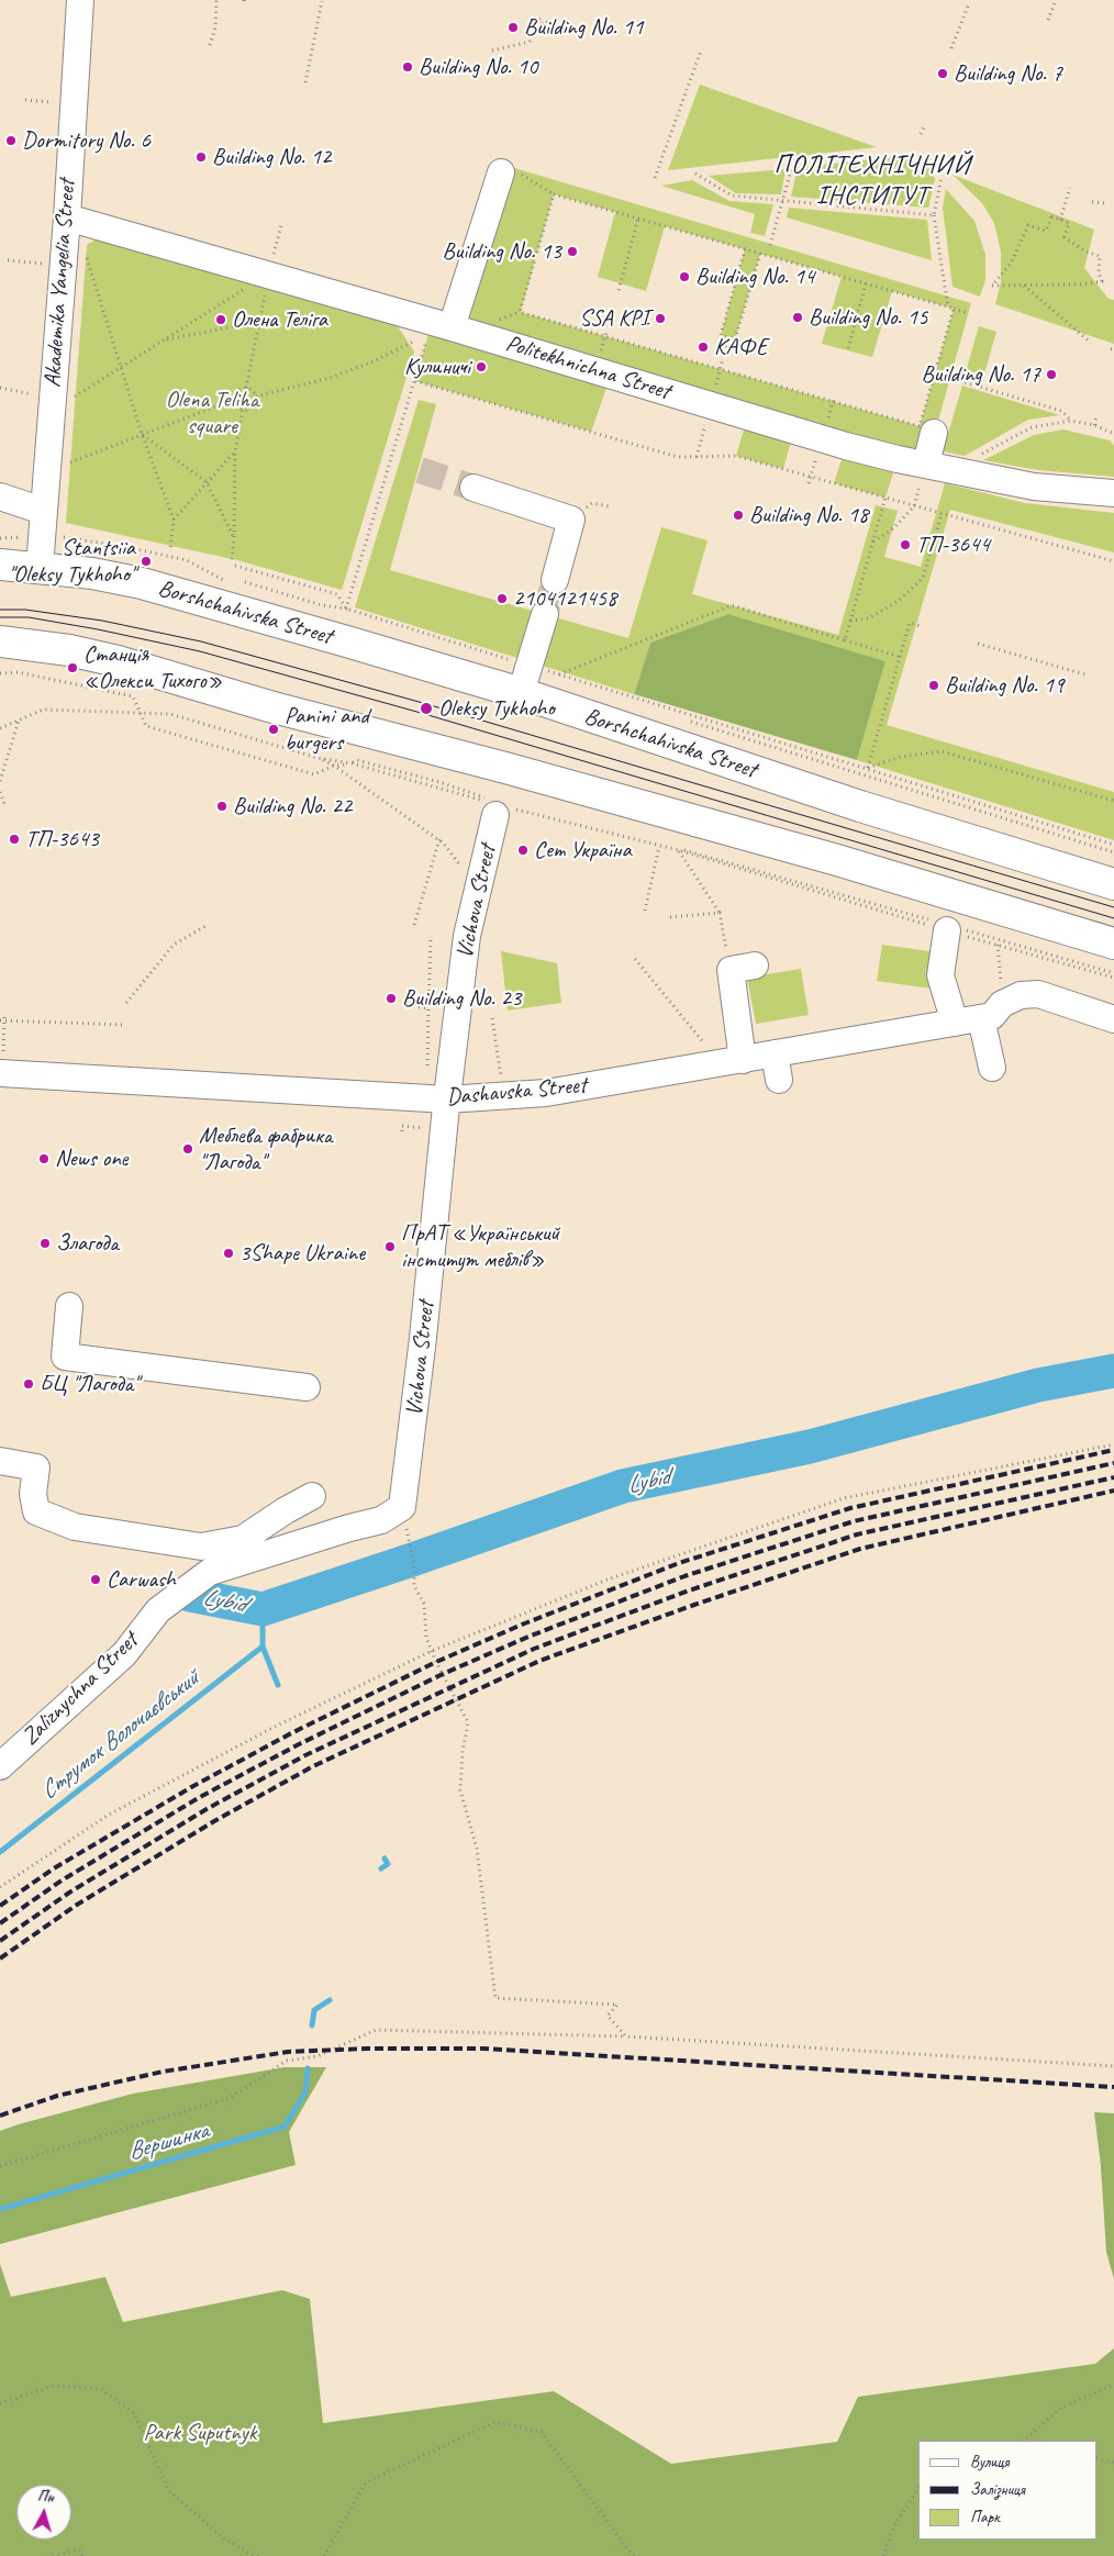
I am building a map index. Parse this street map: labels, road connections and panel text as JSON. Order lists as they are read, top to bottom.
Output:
{
  "streets": {
    "main road": ["Borshchahivska Street"],
    "street": [
      "Akademika Yangelia Street",
      "Politekhnichna Street",
      "Vichova Street",
      "Dashavska Street",
      "Zaliznychna Street"
    ]
  },
  "crossings": [
    ["Akademika Yangelia Street", "Politekhnichna Street"],
    ["Akademika Yangelia Street", "Borshchahivska Street"],
    ["Vichova Street", "Dashavska Street"],
    ["Vichova Street", "Zaliznychna Street"]
  ],
  "districts": ["ПОЛІТЕХНІЧНИЙ ІНСТИТУТ"],
  "water": ["Lybid", "Струмок Волочаєвський", "Вершинка"],
  "parks": ["Olena Teliha square", "Park Suputnyk"],
  "places": [
    "Building No. 11",
    "Building No. 10",
    "Building No. 7",
    "Dormitory No. 6",
    "Building No. 12",
    "Building No. 13",
    "Building No. 14",
    "Building No. 15",
    "SSA KPI",
    "Олена Теліга",
    "КАФЕ",
    "Кулиничі",
    "Building No. 17",
    "Building No. 18",
    "ТП-3644",
    "Stantsiia \"Oleksy Tykhoho\"",
    "2104121458",
    "Станція «Олекси Тихого»",
    "Building No. 19",
    "Oleksy Tykhoho",
    "Panini and burgers",
    "Building No. 22",
    "ТП-3643",
    "Сет Україна",
    "Building No. 23",
    "Меблева фабрика \"Лагода\"",
    "News one",
    "Злагода",
    "ПрАТ «Український інститут меблів»",
    "3Shape Ukraine",
    "БЦ \"Лагода\"",
    "Carwash"
  ],
  "legend": ["Вулиця", "Залізниця", "Парк"],
  "north": "top"
}
